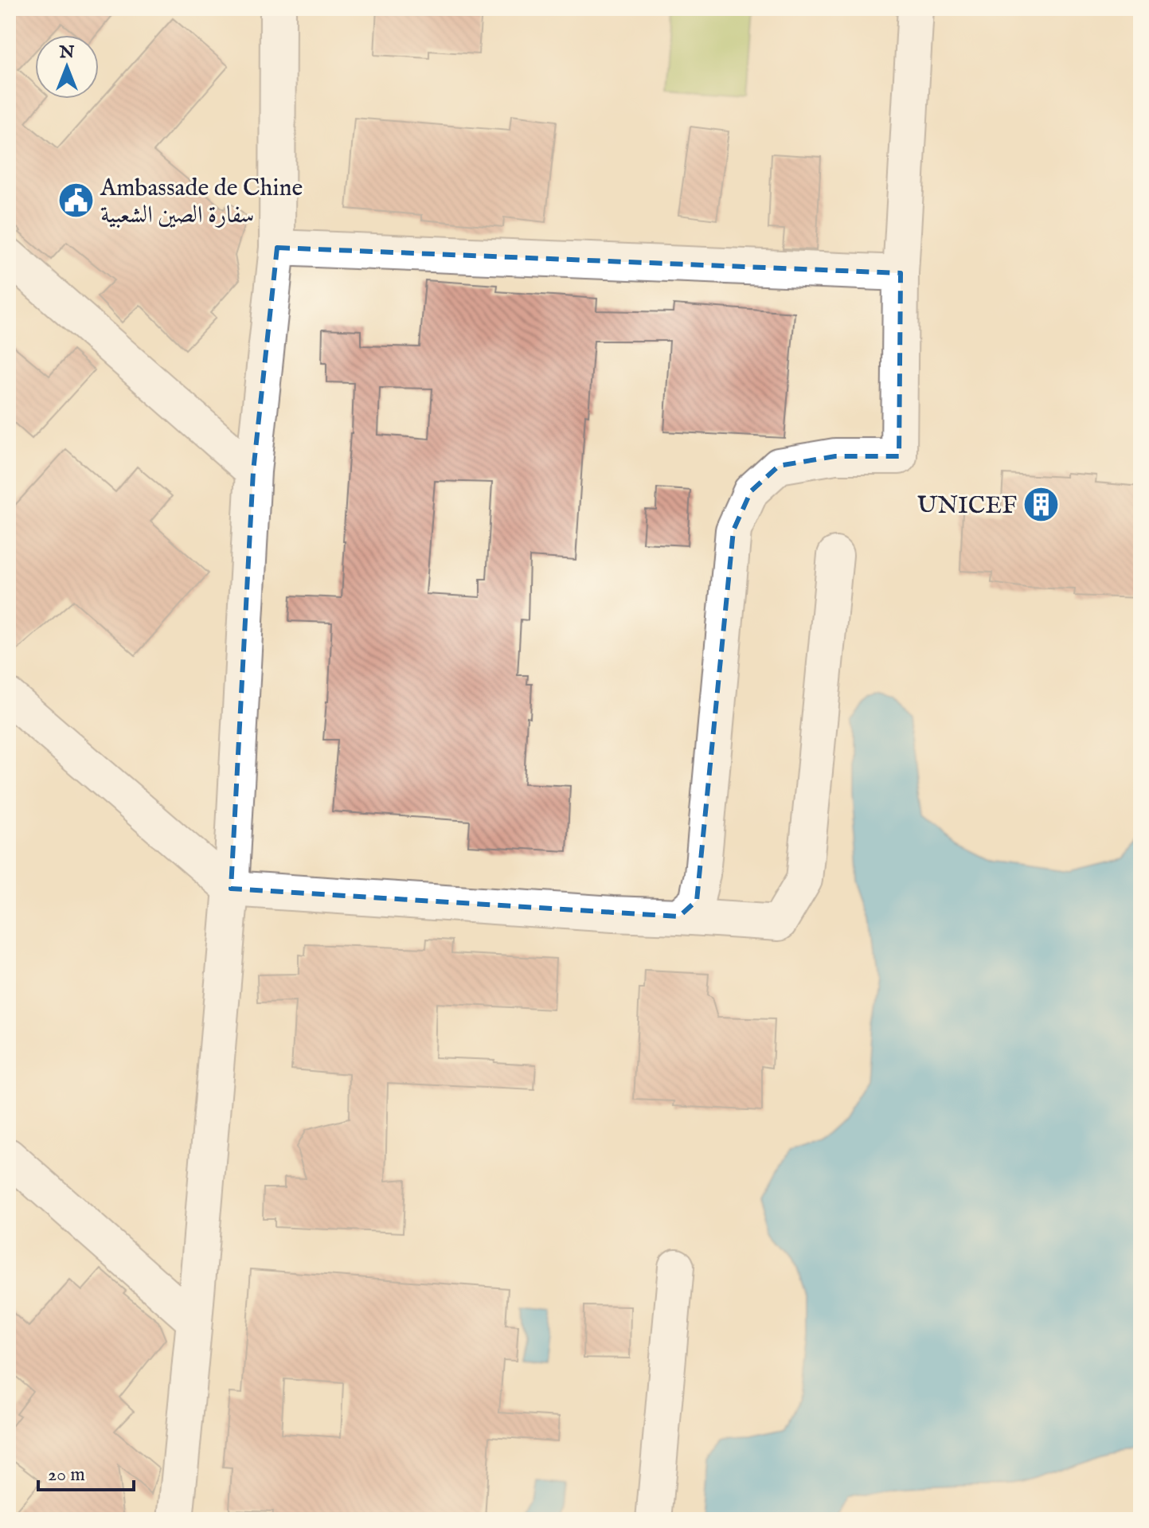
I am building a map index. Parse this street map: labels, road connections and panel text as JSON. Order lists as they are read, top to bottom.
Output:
{
  "places": {
    "public building": ["Ambassade de Chine سفارة الصين الشعبية"],
    "building": ["UNICEF"]
  },
  "scale_bar": "20 m",
  "north": "top"
}
